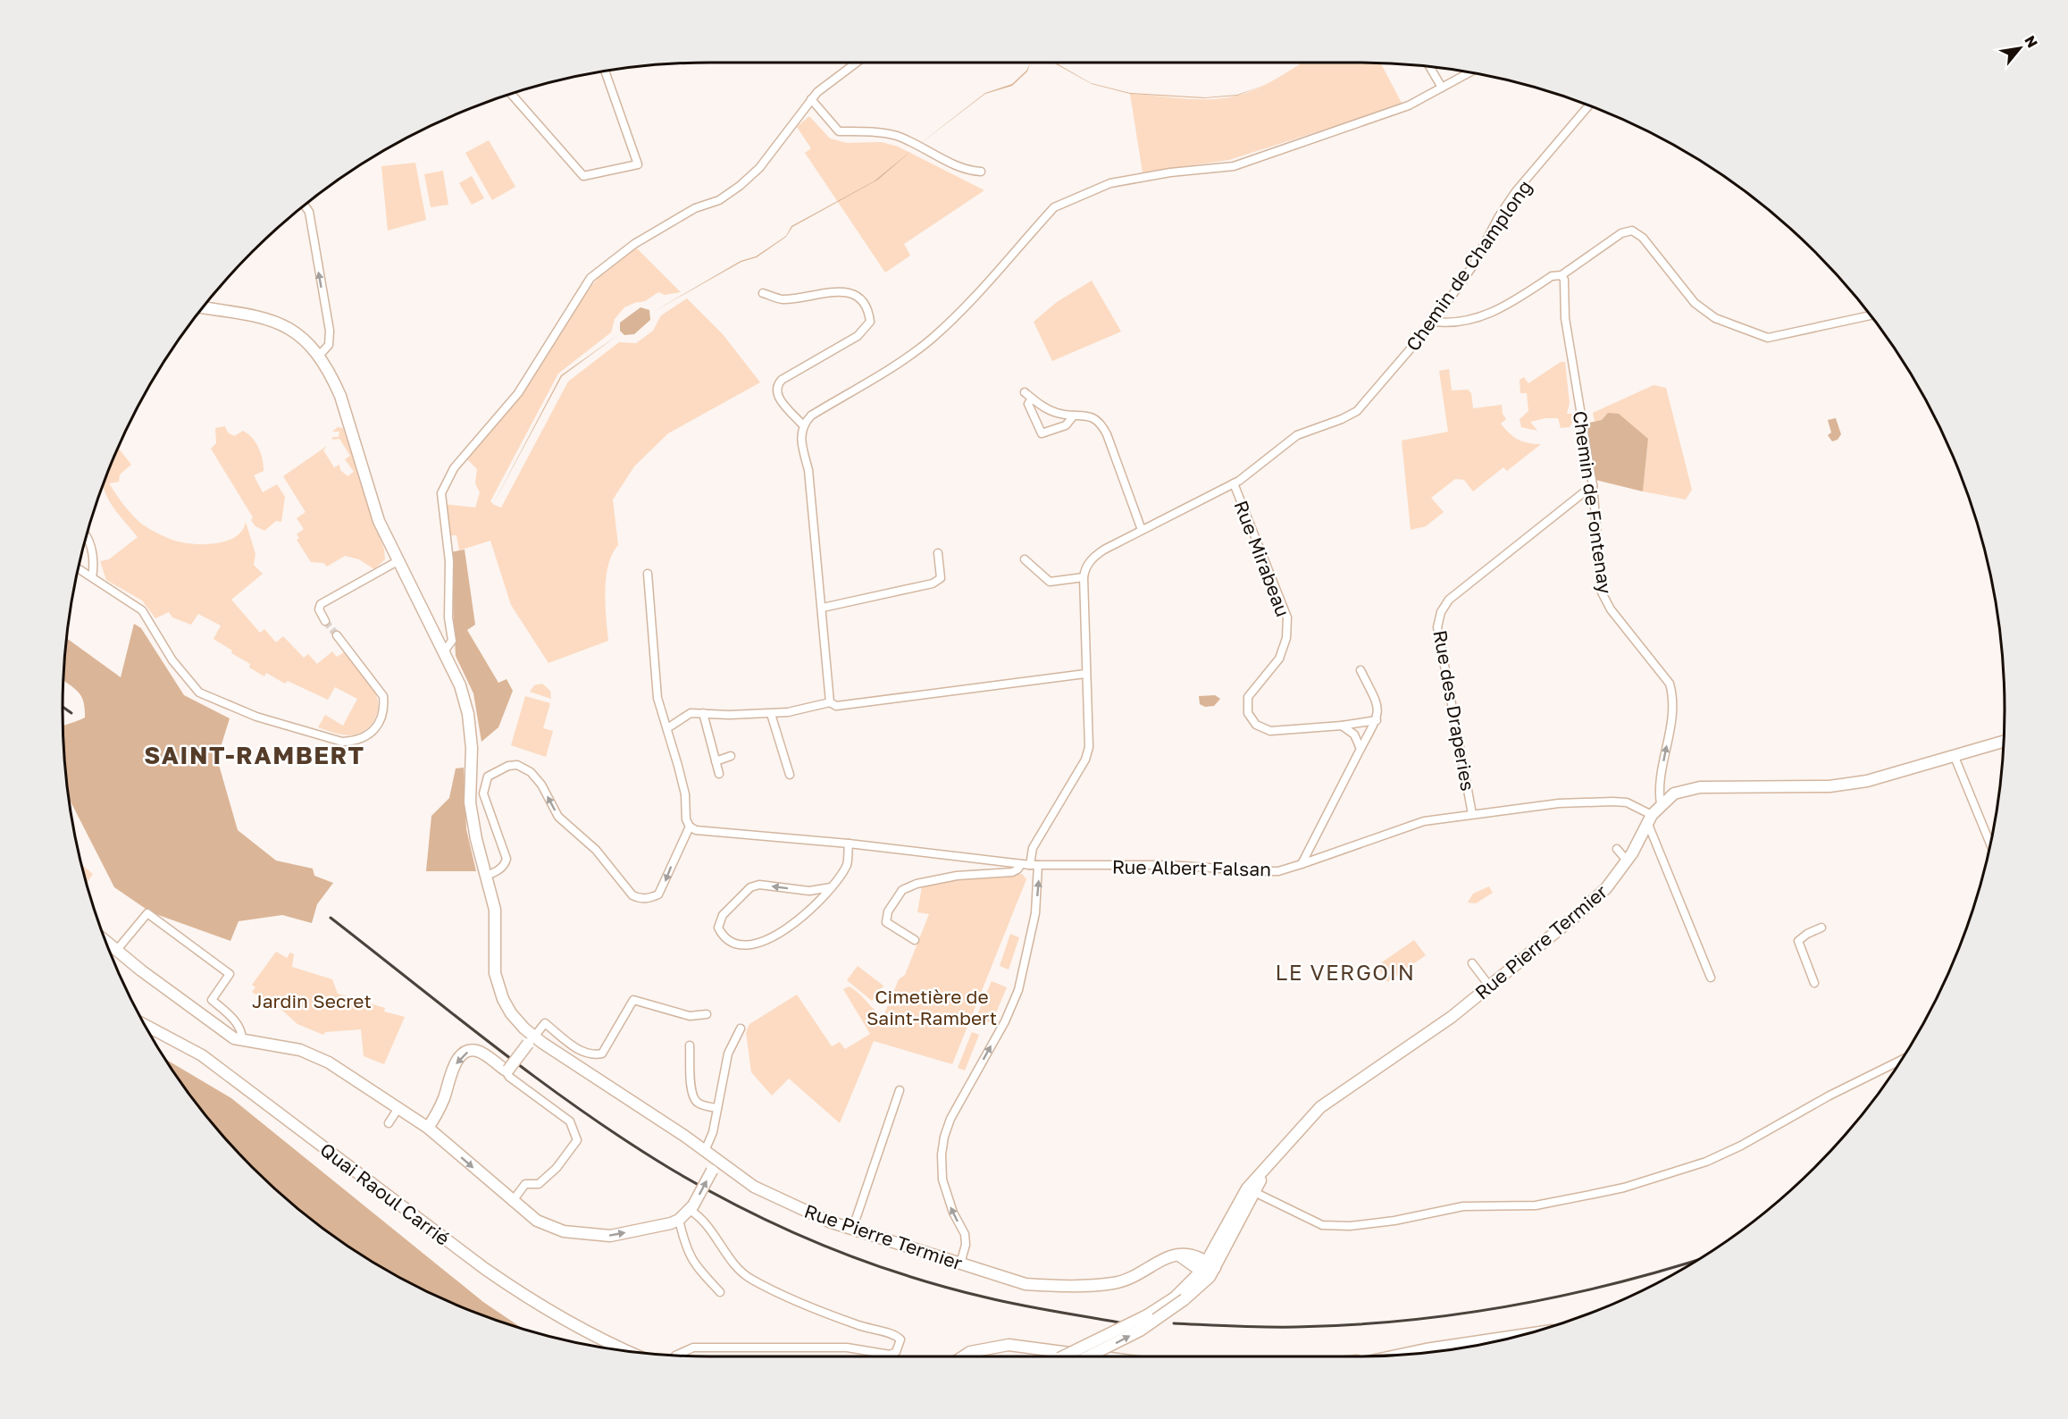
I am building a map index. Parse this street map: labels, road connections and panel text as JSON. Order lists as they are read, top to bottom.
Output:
{
  "streets": {
    "street": [
      "Chemin de Champlong",
      "Chemin de Fontenay",
      "Rue Mirabeau",
      "Rue des Draperies",
      "Rue Albert Falsan",
      "Rue Pierre Termier",
      "Quai Raoul Carrié"
    ]
  },
  "crossings": [
    ["Chemin de Champlong", "Rue Mirabeau"],
    ["Chemin de Fontenay", "Rue des Draperies"],
    ["Chemin de Fontenay", "Rue Pierre Termier"],
    ["Rue des Draperies", "Rue Albert Falsan"],
    ["Rue Albert Falsan", "Rue Pierre Termier"]
  ],
  "one_way": ["Chemin de Fontenay"],
  "districts": ["SAINT-RAMBERT", "LE VERGOIN"],
  "parks": ["Cimetière de Saint-Rambert", "Jardin Secret"],
  "north": "top right"
}
